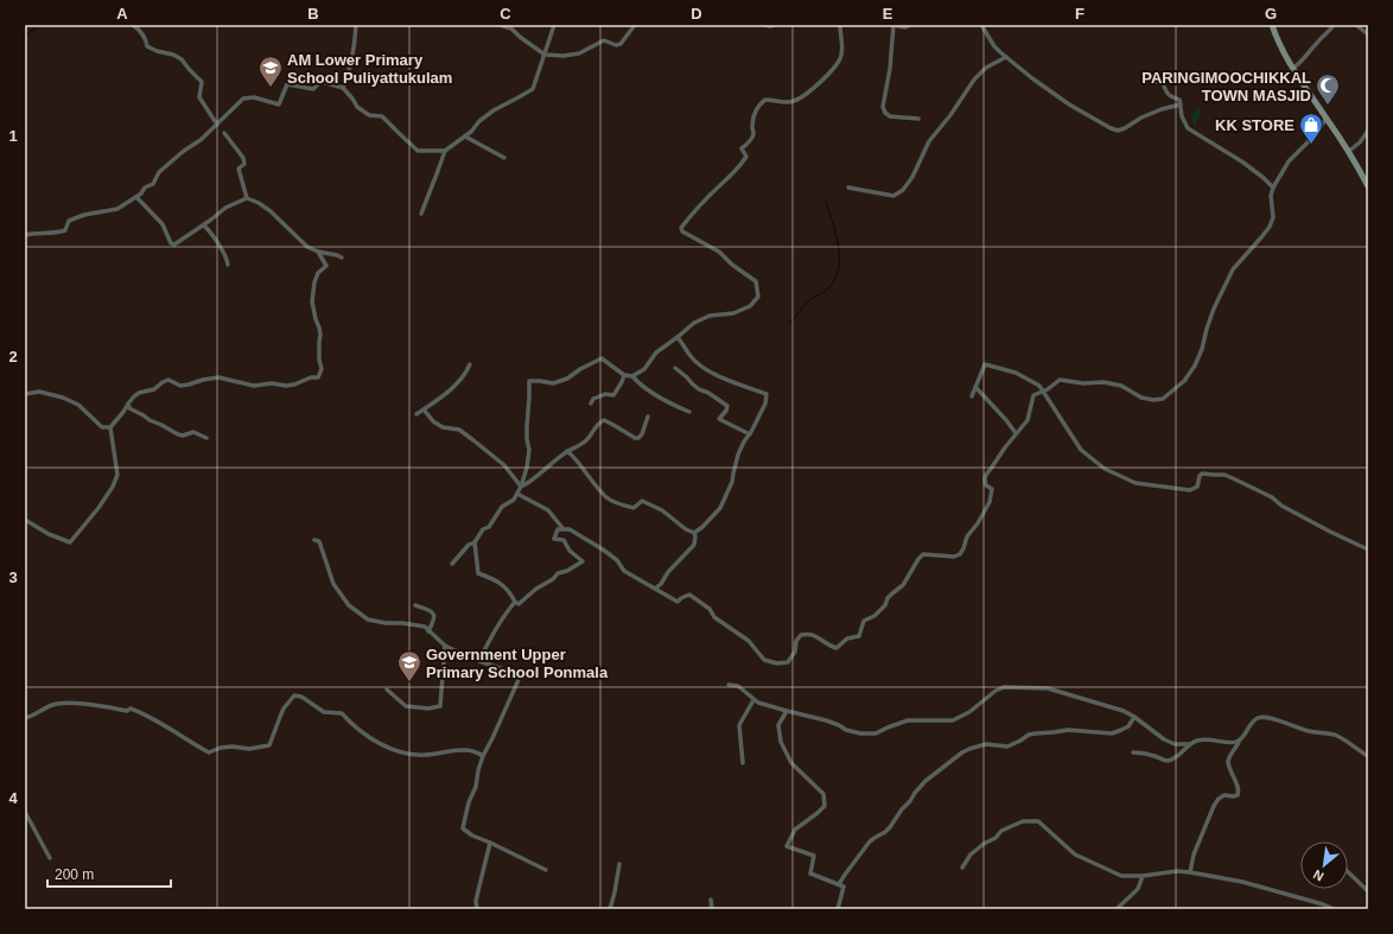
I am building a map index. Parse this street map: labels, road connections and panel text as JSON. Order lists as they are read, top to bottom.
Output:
{
  "places": {
    "school or university": ["AM Lower Primary School Puliyattukulam", "Government Upper Primary School Ponmala"],
    "mosque": ["PARINGIMOOCHIKKAL TOWN MASJID"],
    "shop": ["KK STORE"]
  },
  "scale_bar": "200 m",
  "north": "bottom left",
  "grid": {
    "columns": [
      "A",
      "B",
      "C",
      "D",
      "E",
      "F",
      "G"
    ],
    "rows": [
      "1",
      "2",
      "3",
      "4"
    ]
  }
}
